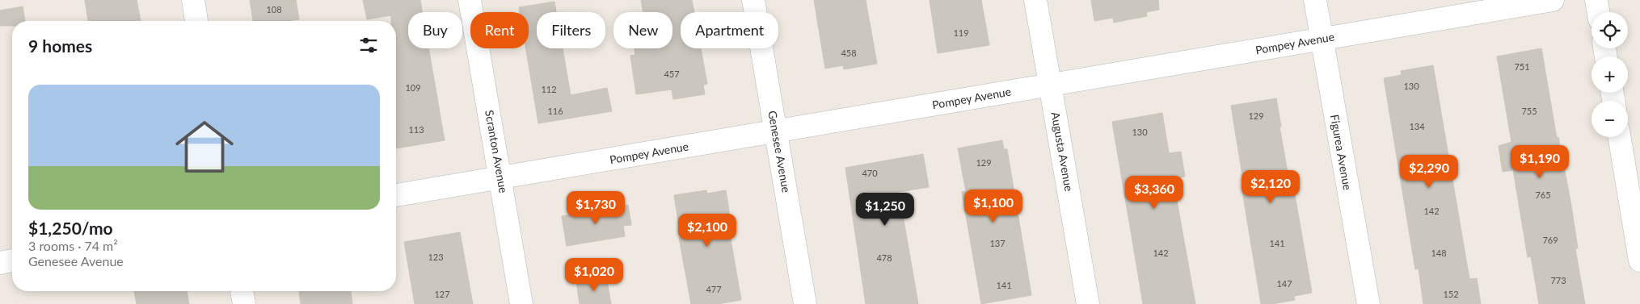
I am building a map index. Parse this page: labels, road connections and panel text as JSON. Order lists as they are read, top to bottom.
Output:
{
  "streets": {
    "street": [
      "Pompey Avenue",
      "Scranton Avenue",
      "Genesee Avenue",
      "Augusta Avenue",
      "Figurea Avenue"
    ]
  },
  "crossings": [
    ["Pompey Avenue", "Scranton Avenue"],
    ["Pompey Avenue", "Genesee Avenue"],
    ["Pompey Avenue", "Augusta Avenue"],
    ["Pompey Avenue", "Figurea Avenue"]
  ],
  "house_numbers": [
    "108",
    "119",
    "458",
    "751",
    "457",
    "130",
    "109",
    "112",
    "116",
    "755",
    "129",
    "134",
    "113",
    "130",
    "129",
    "470",
    "765",
    "142",
    "769",
    "137",
    "141",
    "142",
    "148",
    "123",
    "478",
    "773",
    "147",
    "141",
    "477",
    "127",
    "152"
  ],
  "page": {
    "map_buttons": ["+", "−"],
    "chip": [
      "Buy",
      "Rent",
      "Filters",
      "New",
      "Apartment"
    ],
    "heading": "9 homes",
    "list": [
      {
        "name": "$1,250/mo",
        "note": "3 rooms · 74 m² · Genesee Avenue"
      }
    ],
    "price": [
      "$1,190",
      "$2,290",
      "$2,120",
      "$3,360",
      "$1,100",
      "$1,730",
      "$1,250",
      "$2,100",
      "$1,020"
    ]
  }
}
